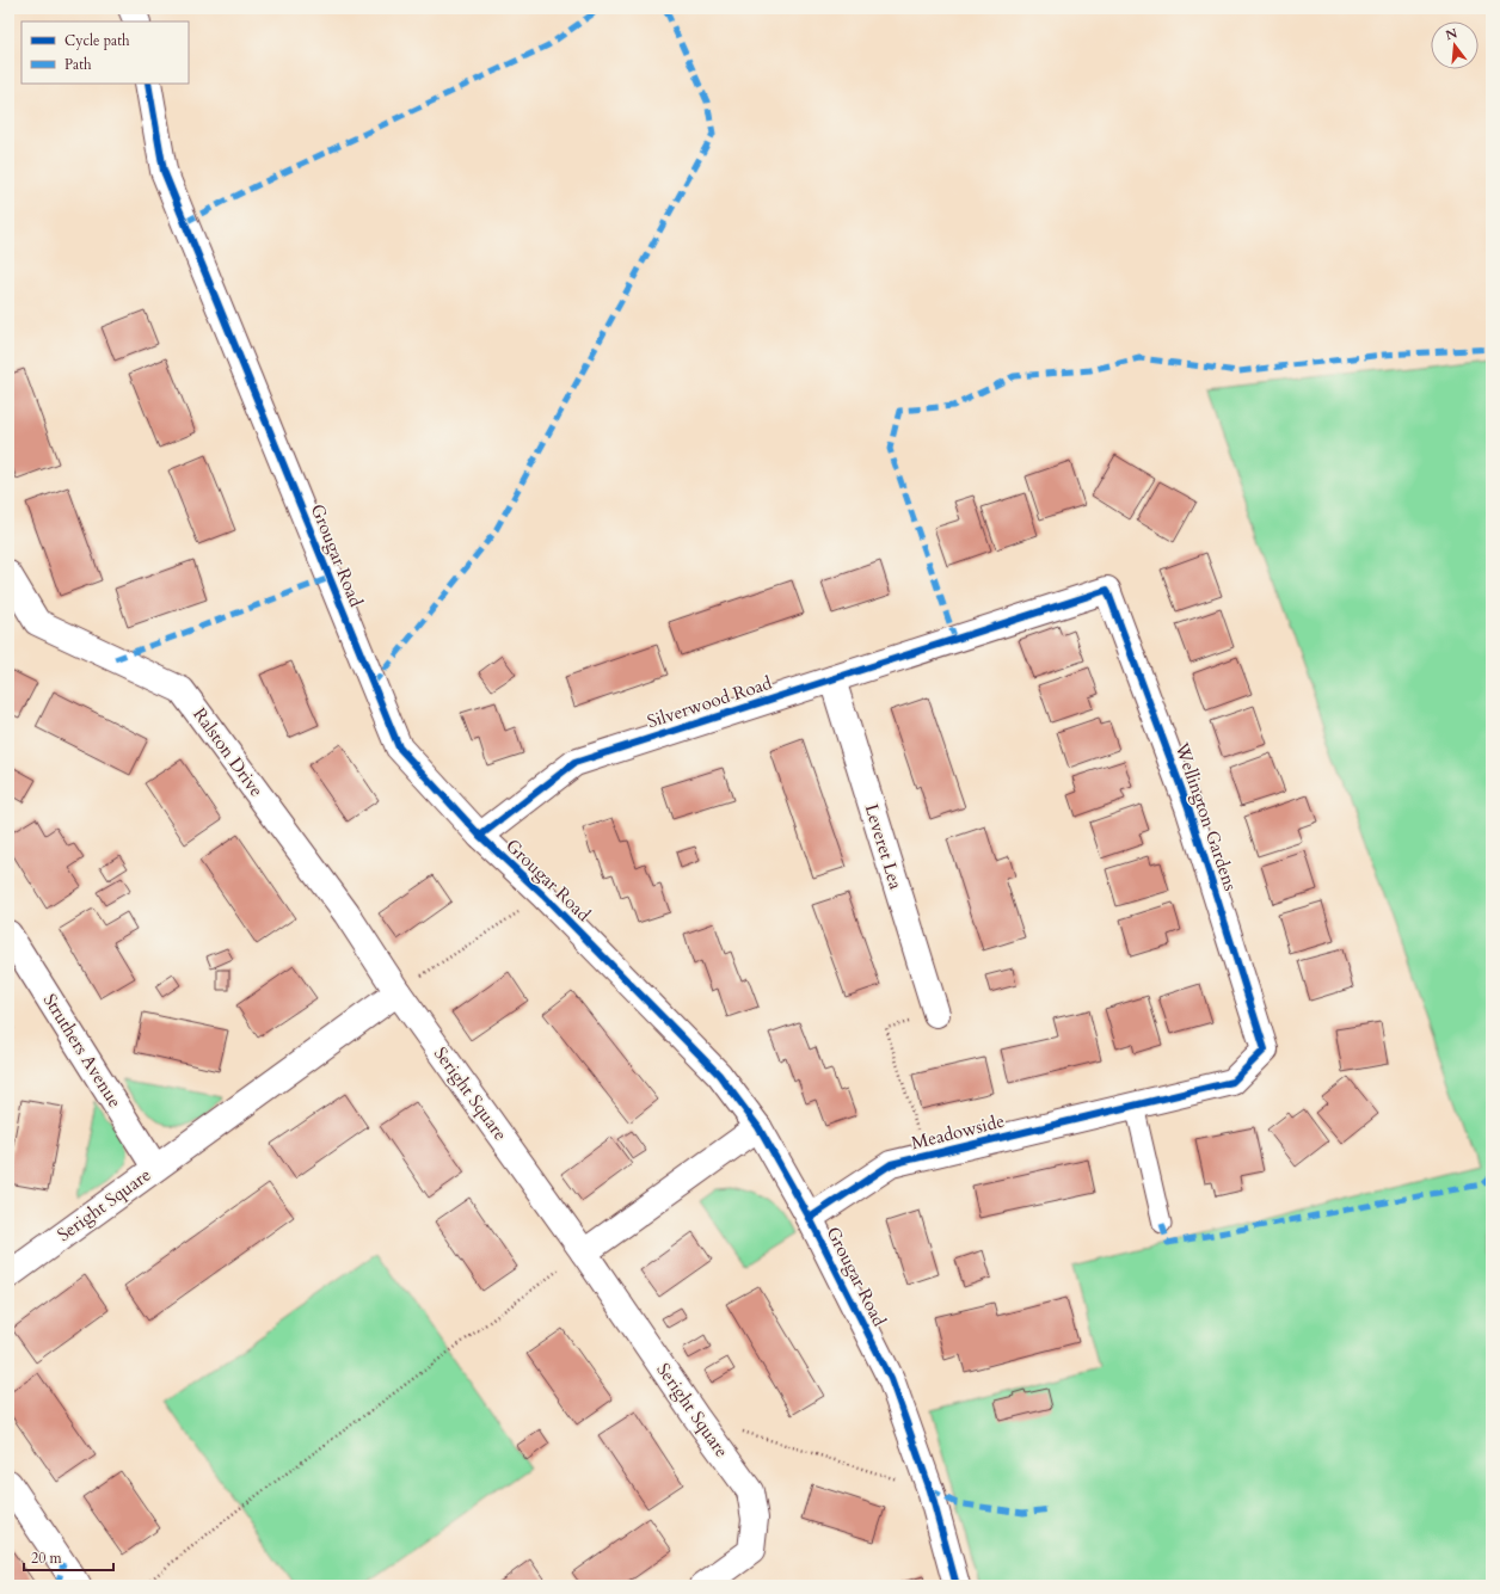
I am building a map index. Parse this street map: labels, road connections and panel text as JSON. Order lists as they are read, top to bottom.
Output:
{
  "streets": {
    "street": [
      "Grougar Road",
      "Silverwood Road",
      "Ralston Drive",
      "Wellington Gardens",
      "Leveret Lea",
      "Struthers Avenue",
      "Seright Square",
      "Meadowside"
    ]
  },
  "crossings": [
    ["Grougar Road", "Silverwood Road"],
    ["Grougar Road", "Meadowside"],
    ["Silverwood Road", "Wellington Gardens"],
    ["Silverwood Road", "Leveret Lea"],
    ["Ralston Drive", "Seright Square"],
    ["Wellington Gardens", "Meadowside"],
    ["Struthers Avenue", "Seright Square"]
  ],
  "legend": ["Cycle path", "Path"],
  "scale_bar": "20 m",
  "north": "top"
}
